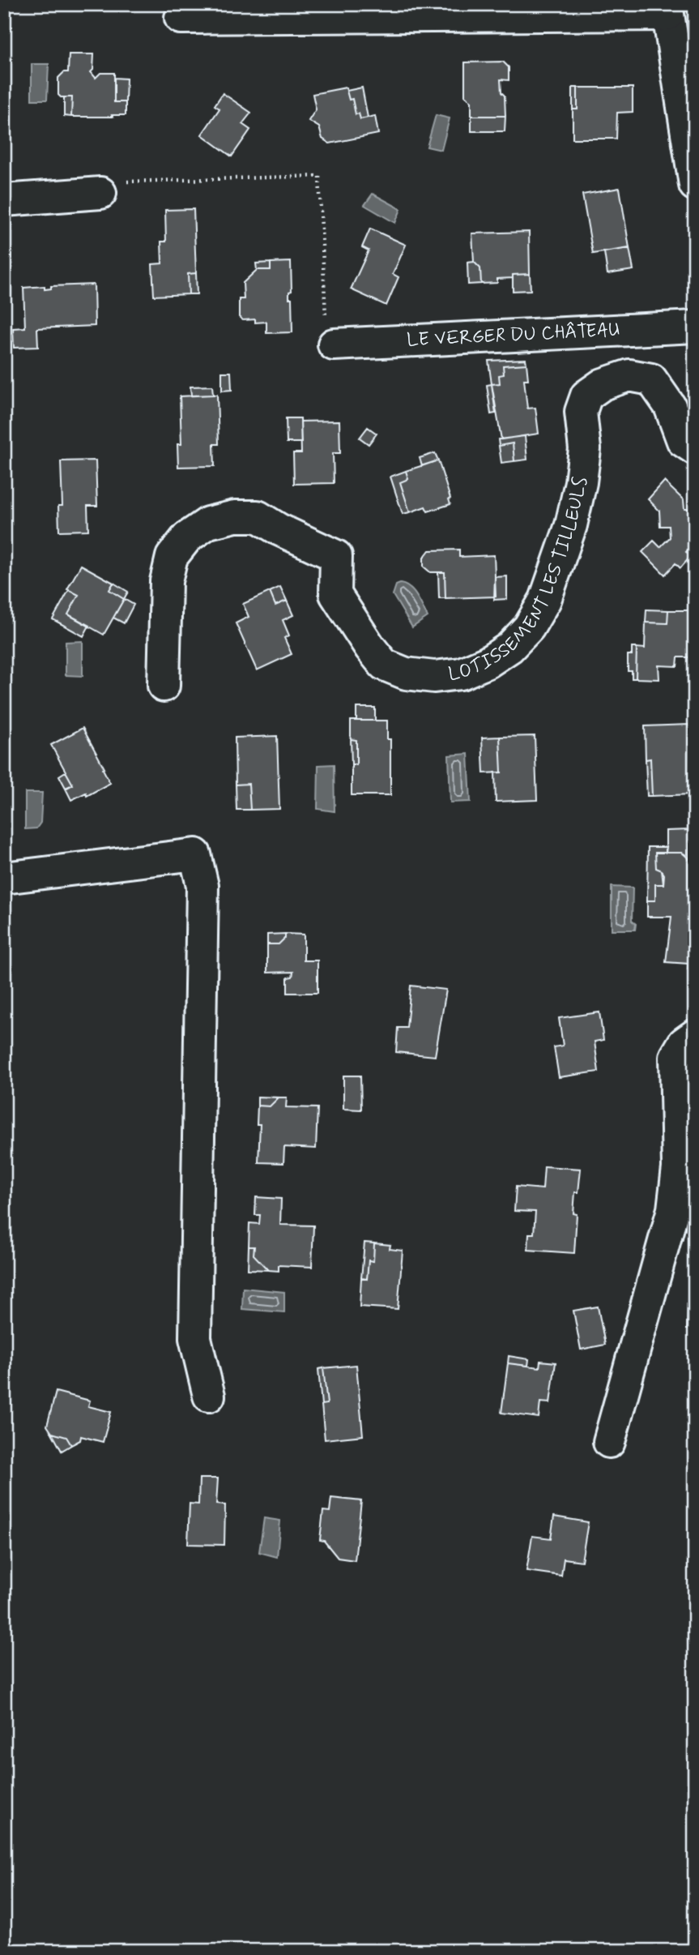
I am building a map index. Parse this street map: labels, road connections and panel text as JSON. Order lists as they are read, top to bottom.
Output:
{
  "streets": {
    "street": ["LE VERGER DU CHÂTEAU", "LOTISSEMENT LES TILLEULS"]
  }
}
